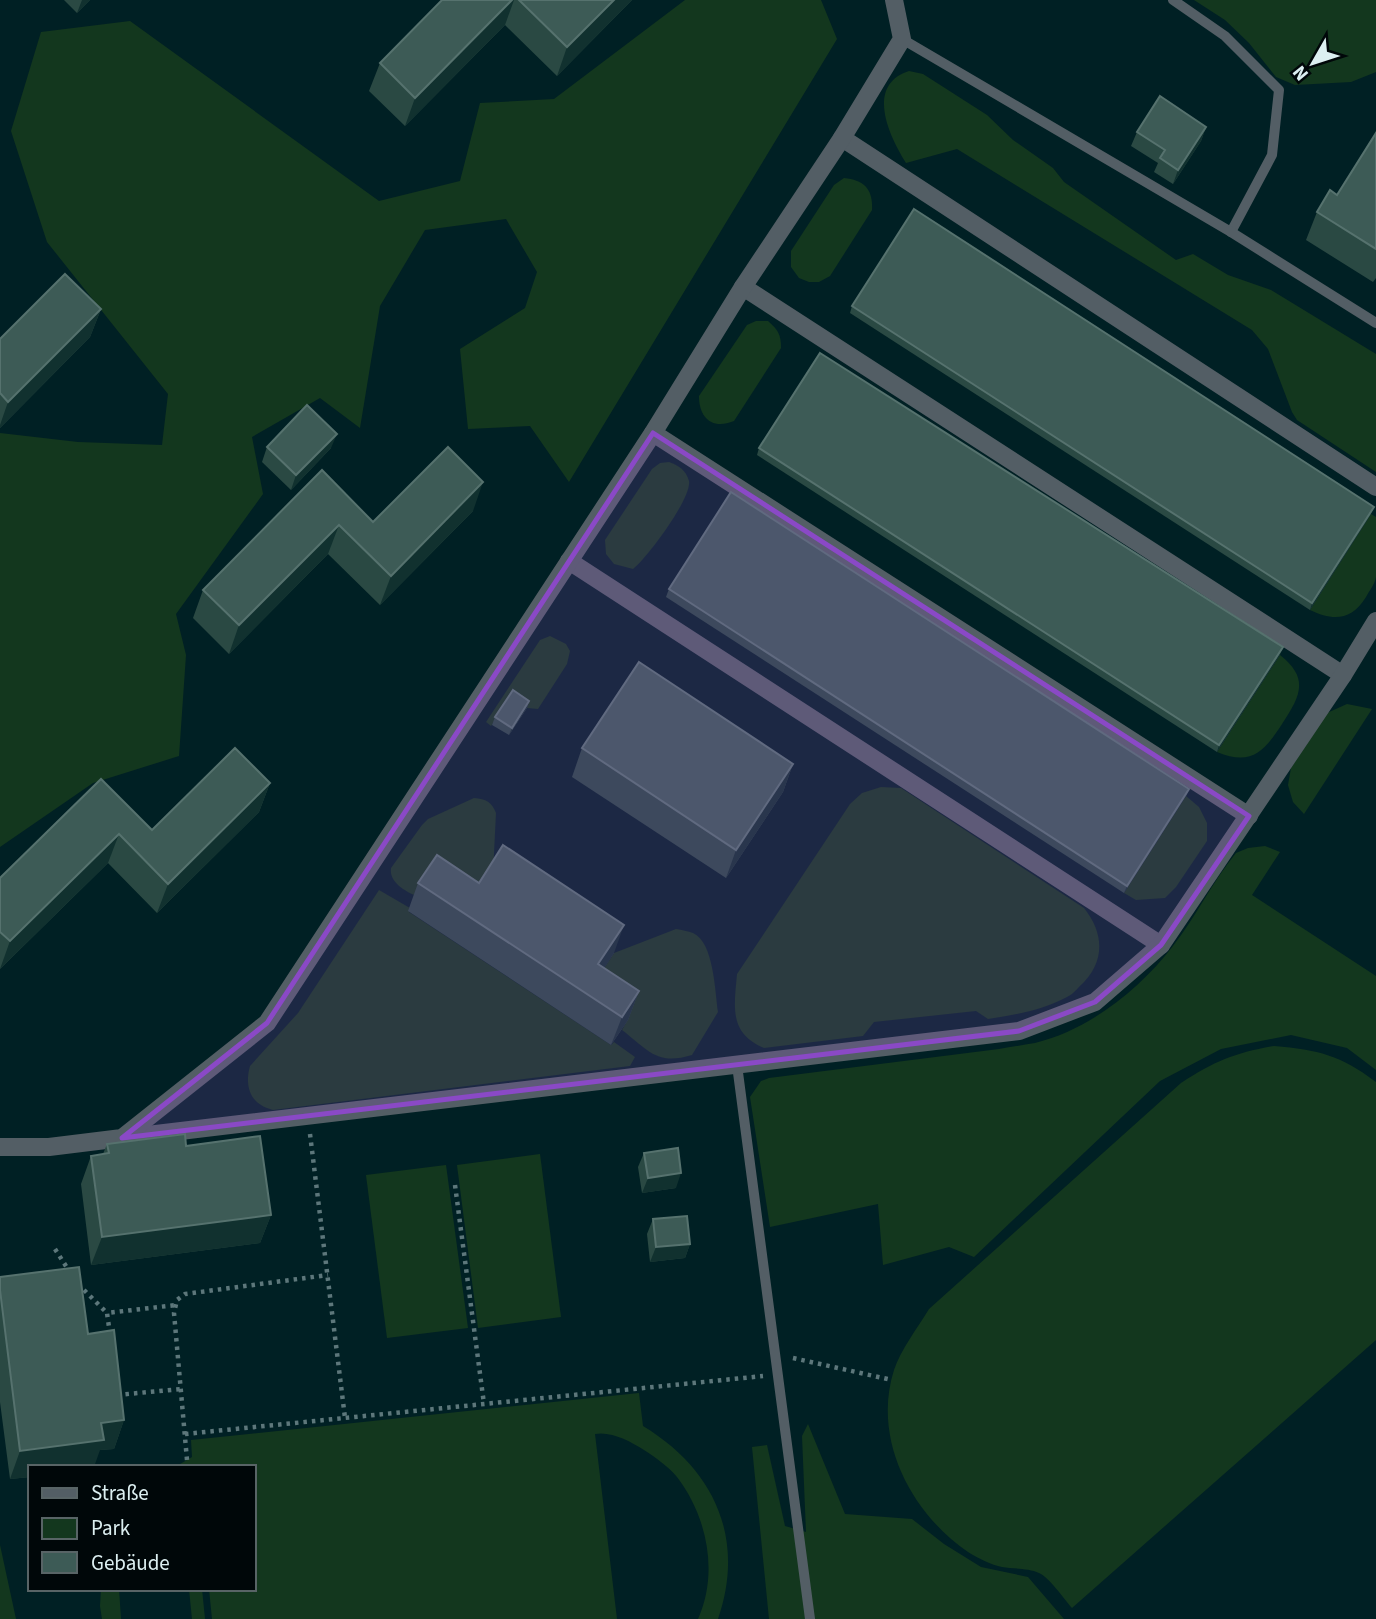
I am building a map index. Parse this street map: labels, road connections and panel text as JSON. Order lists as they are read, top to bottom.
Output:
{
  "legend": ["Straße", "Park", "Gebäude"],
  "north": "bottom left"
}
